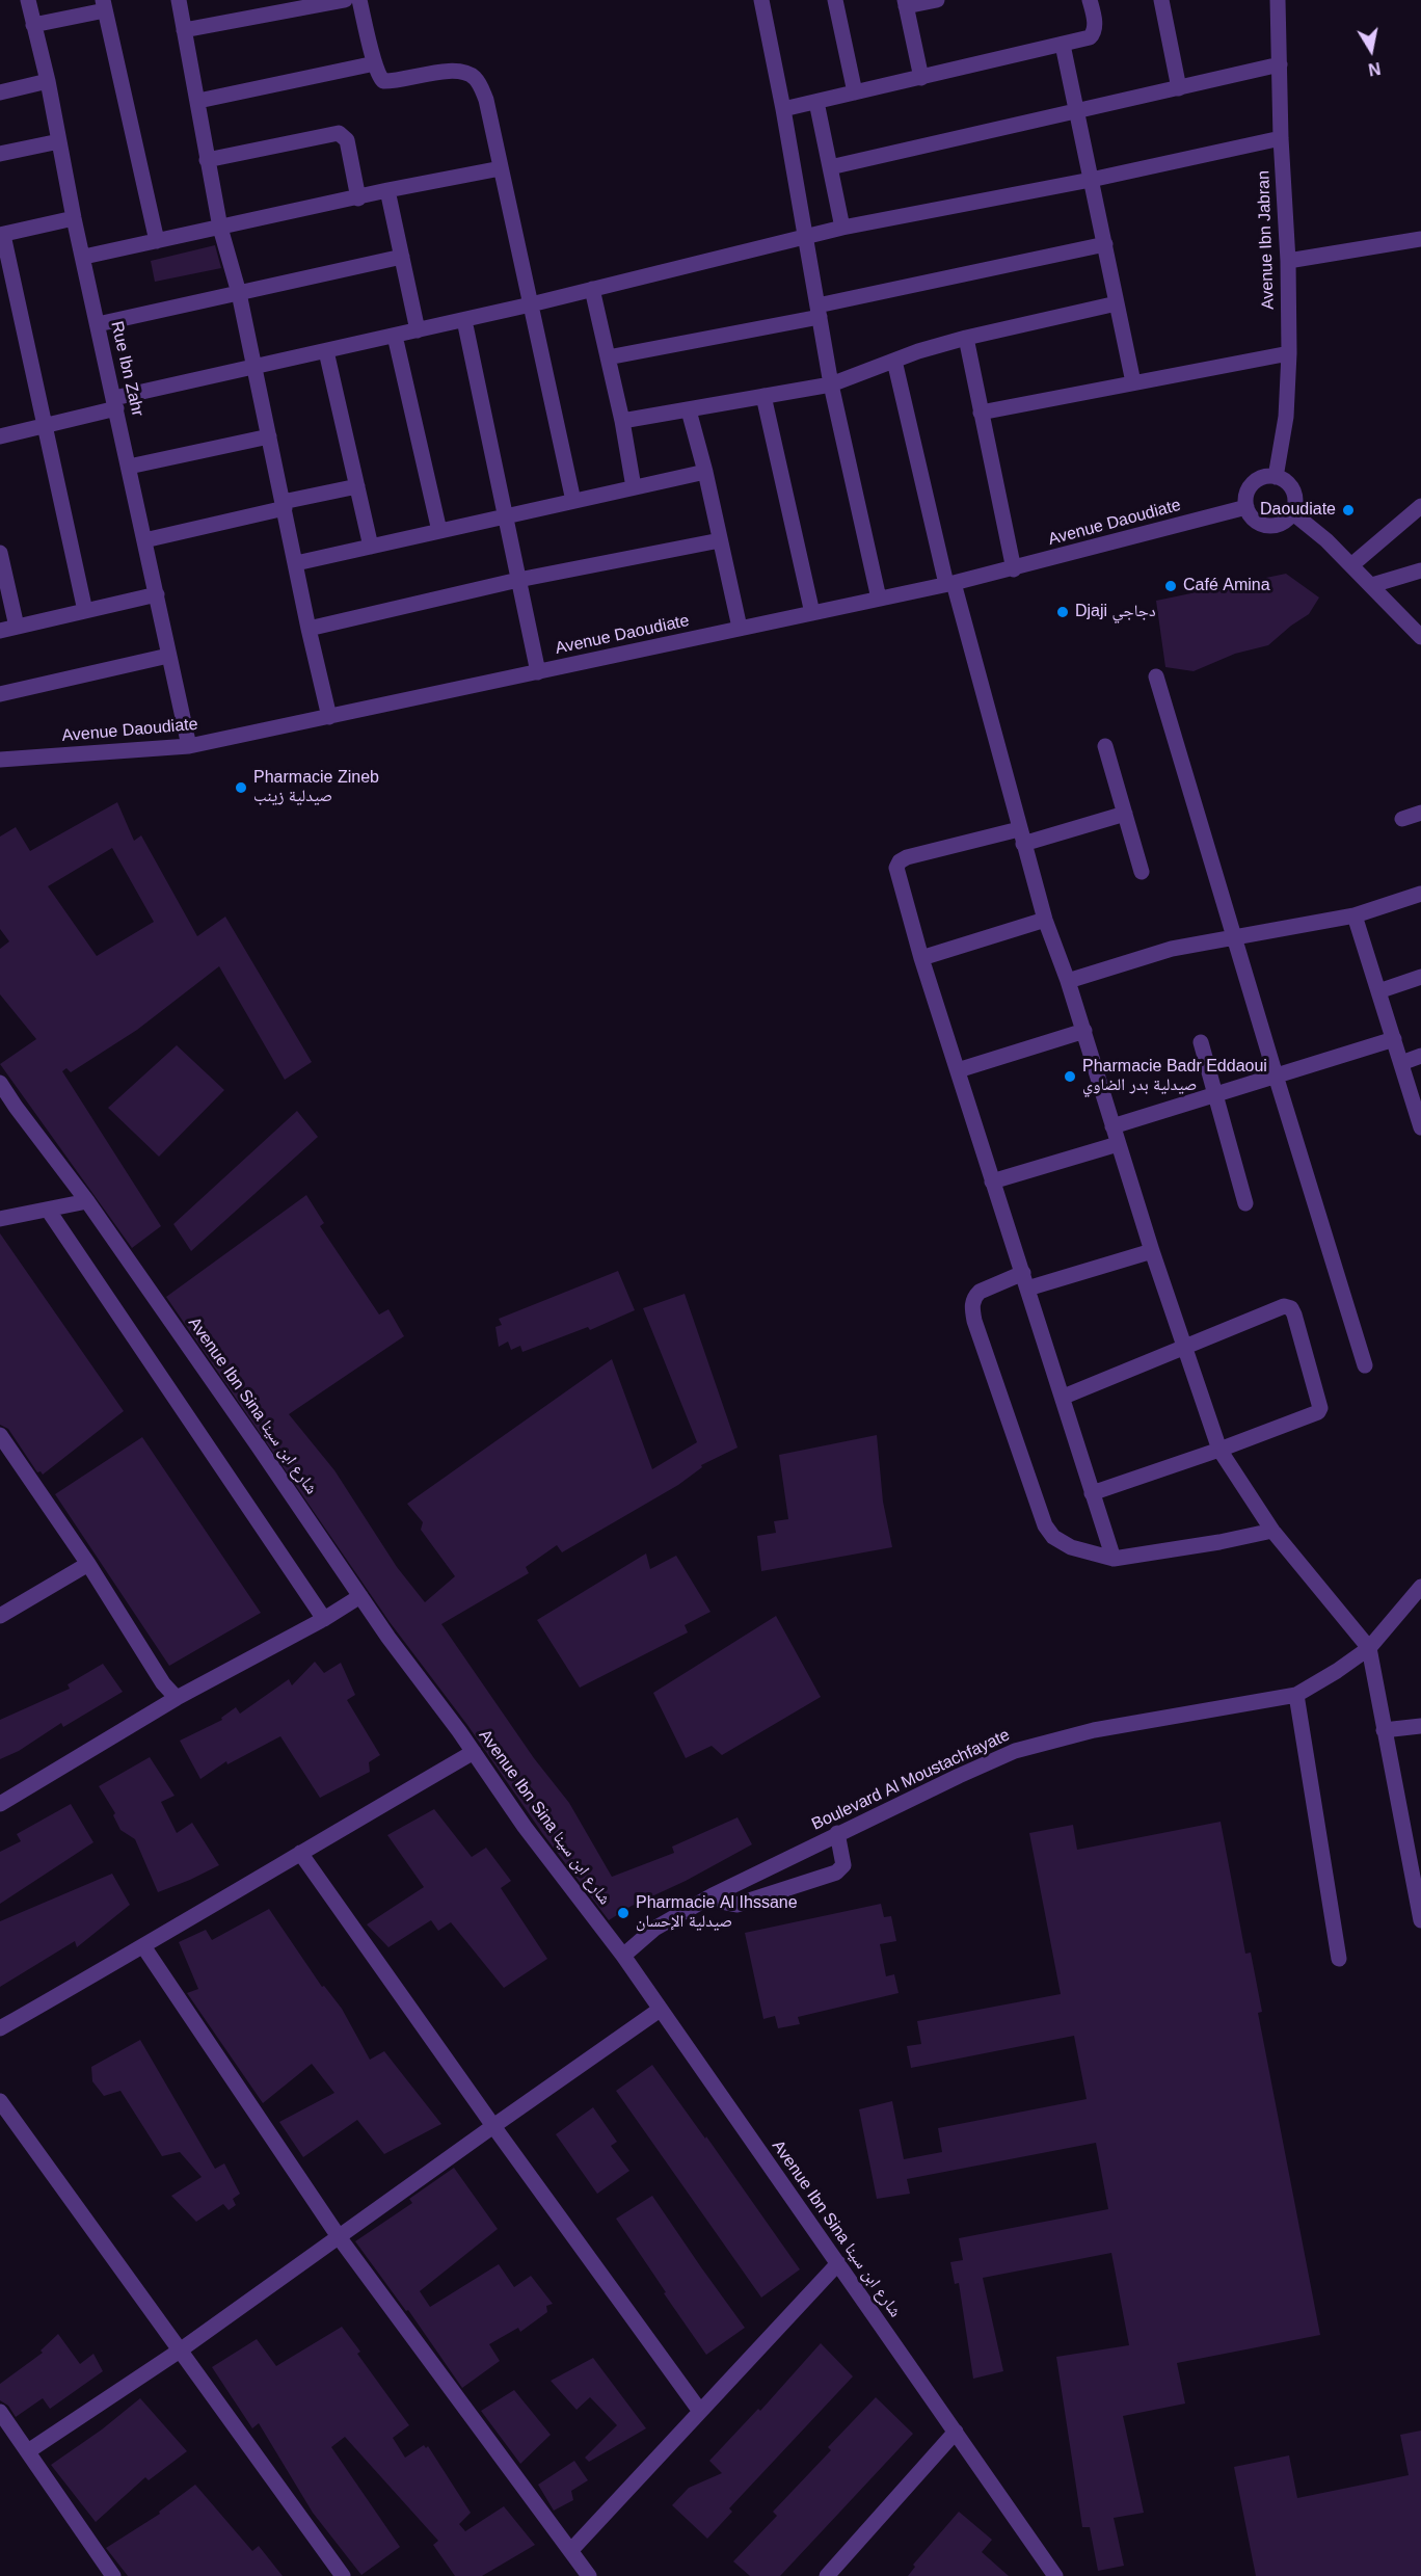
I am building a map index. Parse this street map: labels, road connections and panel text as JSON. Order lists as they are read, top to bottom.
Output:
{
  "streets": {
    "street": [
      "Avenue Ibn Jabran",
      "Rue Ibn Zahr",
      "Avenue Daoudiate",
      "Avenue Ibn Sina شارع ابن سينا",
      "Boulevard Al Moustachfayate"
    ]
  },
  "crossings": [
    ["Avenue Ibn Jabran", "Avenue Daoudiate"],
    ["Rue Ibn Zahr", "Avenue Daoudiate"],
    ["Avenue Ibn Sina شارع ابن سينا", "Boulevard Al Moustachfayate"]
  ],
  "places": [
    "Daoudiate",
    "Café Amina",
    "Djaji دجاجي",
    "Pharmacie Zineb صيدلية زينب",
    "Pharmacie Badr Eddaoui صيدلية بدر الضاوي",
    "Pharmacie Al Ihssane صيدلية الإحسان"
  ],
  "north": "bottom"
}
